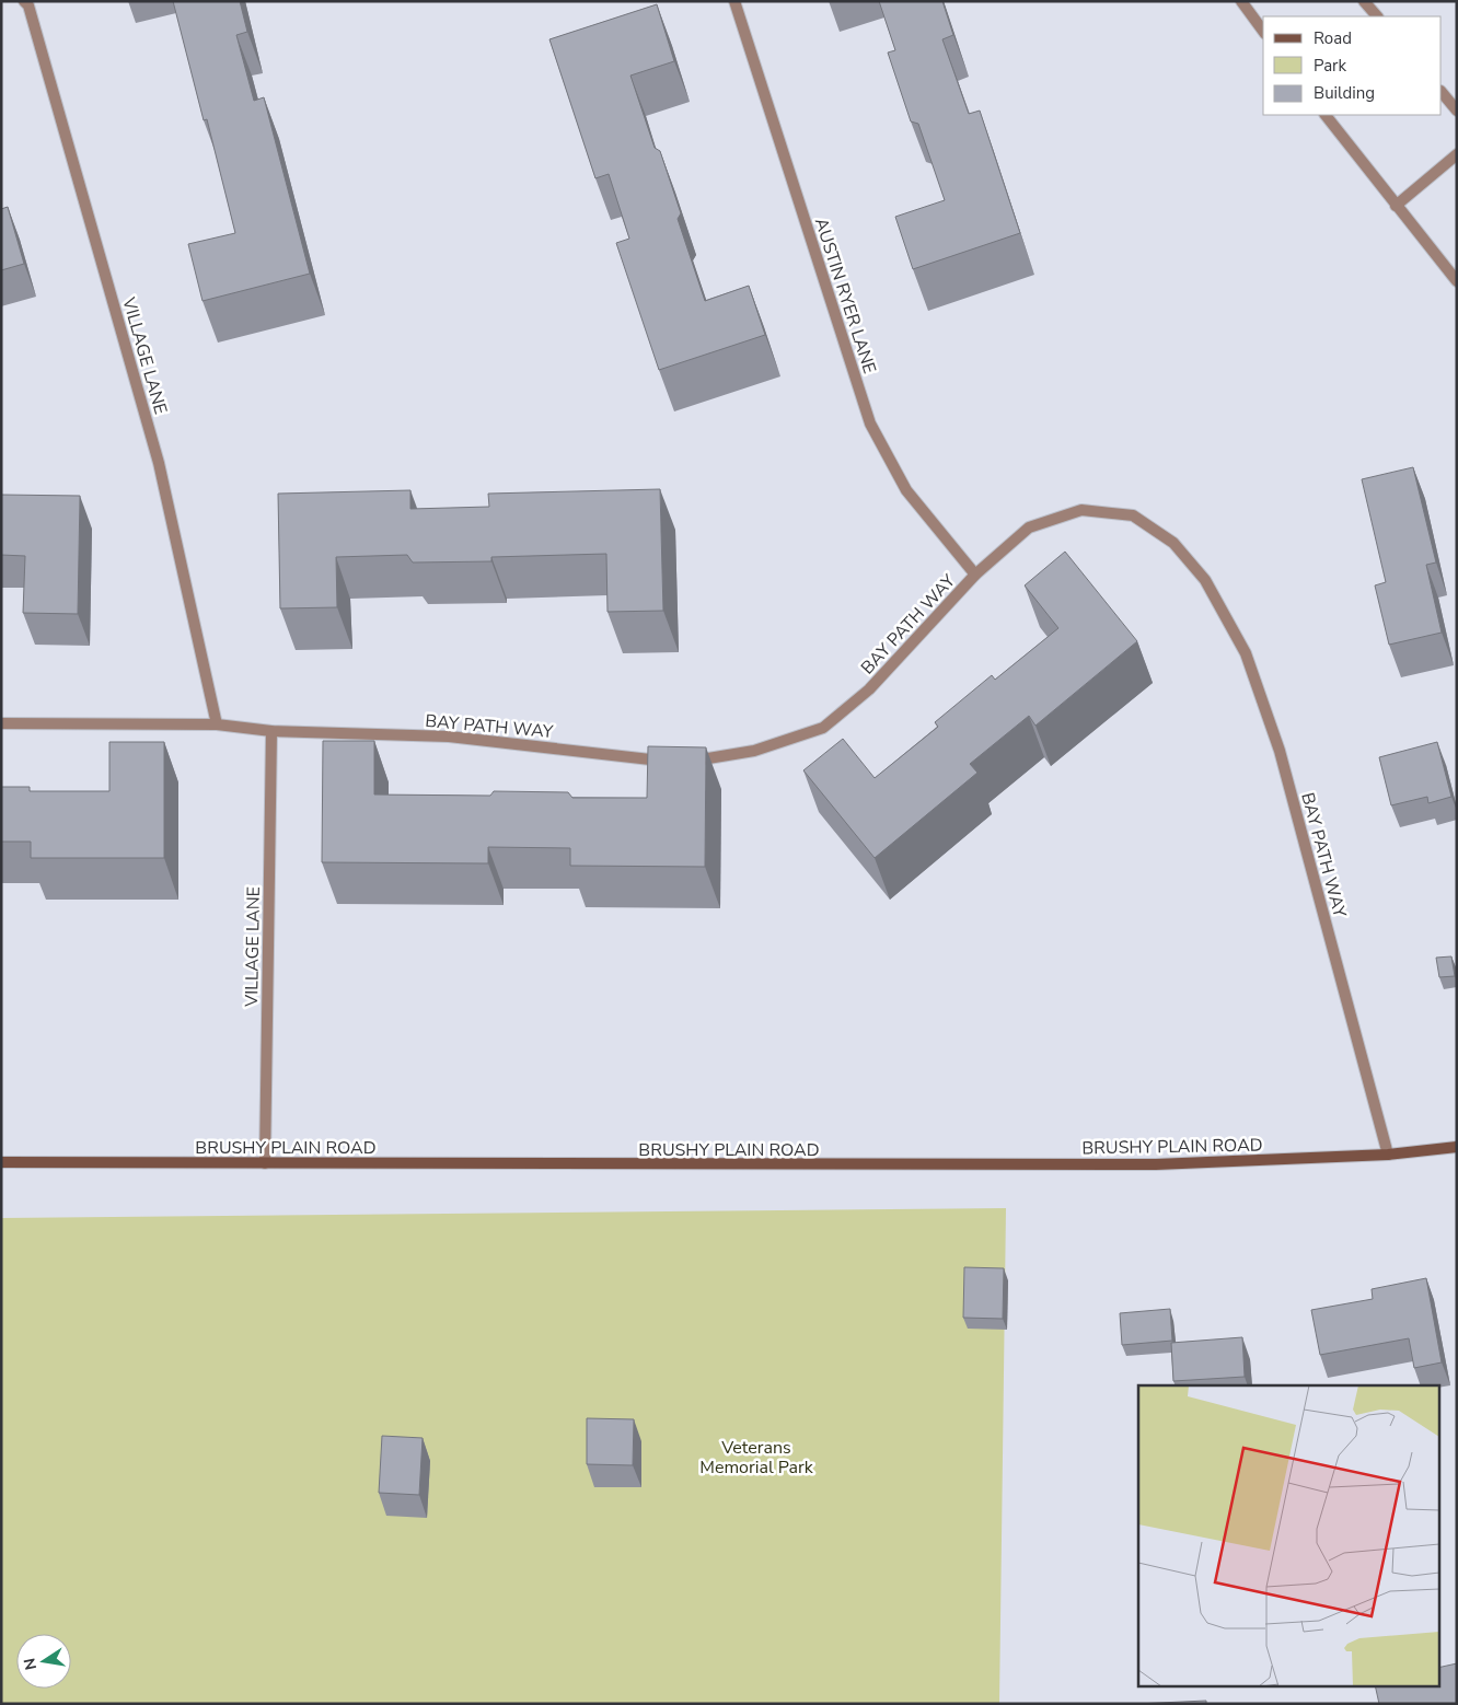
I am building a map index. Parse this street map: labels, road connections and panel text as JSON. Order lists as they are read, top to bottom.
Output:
{
  "streets": {
    "main road": ["BRUSHY PLAIN ROAD"],
    "street": ["AUSTIN RYER LANE", "VILLAGE LANE", "BAY PATH WAY"]
  },
  "crossings": [
    ["AUSTIN RYER LANE", "BAY PATH WAY"],
    ["VILLAGE LANE", "BAY PATH WAY"],
    ["VILLAGE LANE", "BRUSHY PLAIN ROAD"],
    ["BAY PATH WAY", "BRUSHY PLAIN ROAD"]
  ],
  "parks": ["Veterans Memorial Park"],
  "legend": ["Road", "Park", "Building"],
  "north": "left"
}
